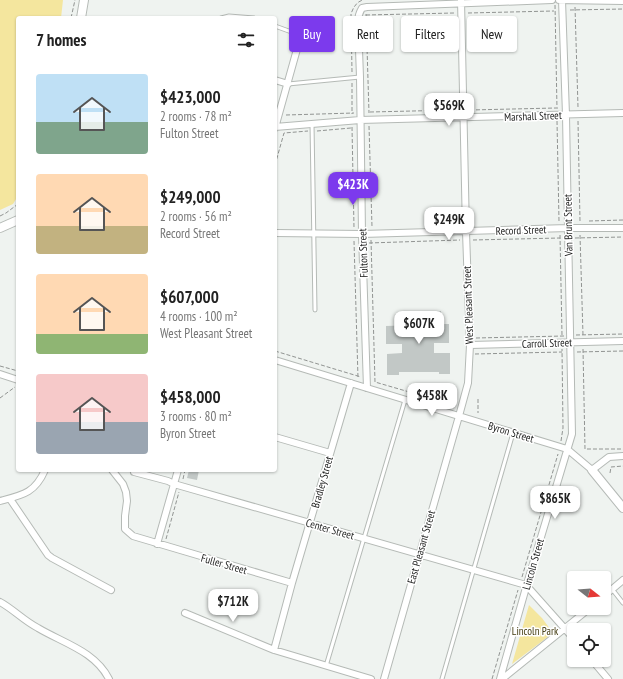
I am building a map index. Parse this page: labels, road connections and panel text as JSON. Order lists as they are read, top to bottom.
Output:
{
  "streets": {
    "street": [
      "Marshall Street",
      "Van Brunt Street",
      "Record Street",
      "Fulton Street",
      "West Pleasant Street",
      "Carroll Street",
      "Byron Street",
      "Bradley Street",
      "Center Street",
      "East Pleasant Street",
      "Fuller Street",
      "Lincoln Street"
    ]
  },
  "crossings": [
    ["Marshall Street", "Van Brunt Street"],
    ["Marshall Street", "Fulton Street"],
    ["Marshall Street", "West Pleasant Street"],
    ["Van Brunt Street", "Record Street"],
    ["Van Brunt Street", "Carroll Street"],
    ["Van Brunt Street", "Byron Street"],
    ["Van Brunt Street", "Lincoln Street"],
    ["Record Street", "Fulton Street"],
    ["Record Street", "West Pleasant Street"],
    ["Fulton Street", "West Pleasant Street"],
    ["Fulton Street", "Byron Street"],
    ["West Pleasant Street", "Carroll Street"],
    ["West Pleasant Street", "Byron Street"],
    ["West Pleasant Street", "East Pleasant Street"],
    ["Byron Street", "Bradley Street"],
    ["Byron Street", "East Pleasant Street"],
    ["Byron Street", "Lincoln Street"],
    ["Bradley Street", "Center Street"],
    ["Bradley Street", "Fuller Street"],
    ["Center Street", "East Pleasant Street"],
    ["Center Street", "Lincoln Street"]
  ],
  "parks": ["Lincoln Park"],
  "north": "right",
  "page": {
    "chip": [
      "Buy",
      "Rent",
      "Filters",
      "New"
    ],
    "heading": "7 homes",
    "list": [
      {
        "name": "$423,000",
        "note": "2 rooms · 78 m² · Fulton Street"
      },
      {
        "name": "$249,000",
        "note": "2 rooms · 56 m² · Record Street"
      },
      {
        "name": "$607,000",
        "note": "4 rooms · 100 m² · West Pleasant Street"
      },
      {
        "name": "$458,000",
        "note": "3 rooms · 80 m² · Byron Street"
      }
    ],
    "price": [
      "$569K",
      "$423K",
      "$249K",
      "$607K",
      "$458K",
      "$865K",
      "$712K"
    ]
  }
}
